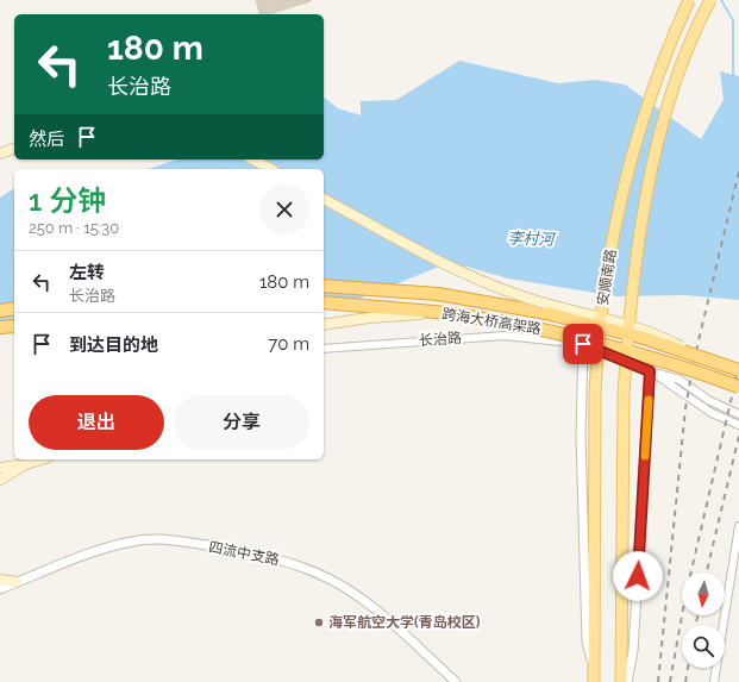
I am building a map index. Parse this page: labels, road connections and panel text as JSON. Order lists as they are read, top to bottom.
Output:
{
  "streets": {
    "highway": ["跨海大桥高架路"],
    "main road": ["安顺南路"],
    "street": ["长治路", "四流中支路"]
  },
  "water": ["李村河"],
  "places": ["海军航空大学(青岛校区)"],
  "north": "bottom",
  "page": {
    "turn": ["180 m", "长治路"],
    "then": "然后",
    "heading": ["1 分钟", "250 m · 15:30"],
    "list": [
      {
        "name": "左转",
        "note": "长治路",
        "value": "180 m"
      },
      {
        "name": "到达目的地",
        "value": "70 m"
      }
    ],
    "buttons": ["退出", "分享"]
  }
}
